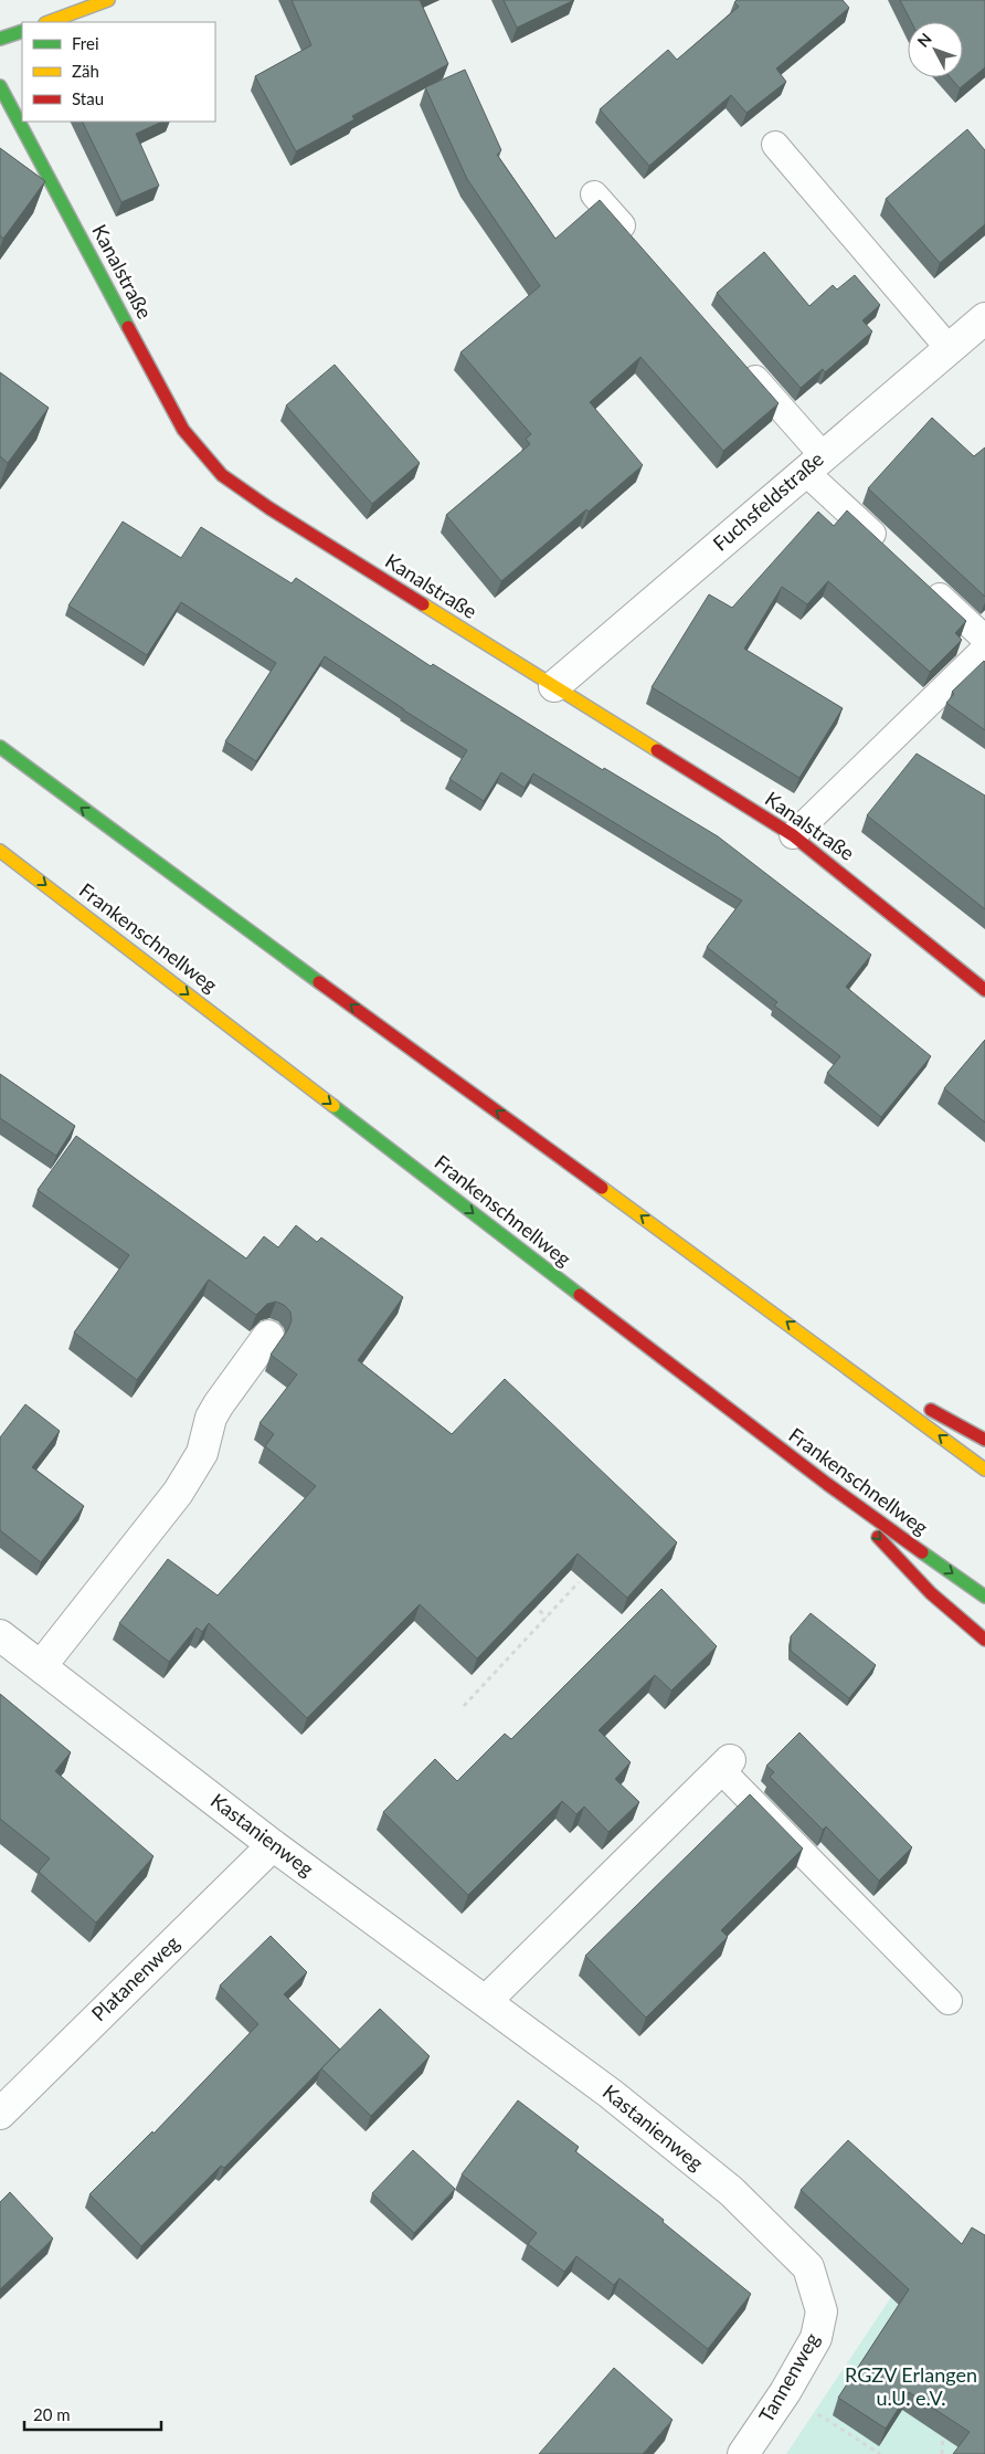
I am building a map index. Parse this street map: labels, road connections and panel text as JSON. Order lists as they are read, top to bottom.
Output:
{
  "streets": {
    "main road": ["Kanalstraße", "Frankenschnellweg"],
    "street": [
      "Fuchsfeldstraße",
      "Kastanienweg",
      "Platanenweg",
      "Tannenweg"
    ]
  },
  "crossings": [
    ["Kanalstraße", "Fuchsfeldstraße"],
    ["Kastanienweg", "Platanenweg"],
    ["Kastanienweg", "Tannenweg"]
  ],
  "parks": ["RGZV Erlangen u.U. e.V."],
  "legend": ["Frei", "Zäh", "Stau"],
  "scale_bar": "20 m",
  "north": "top left"
}
